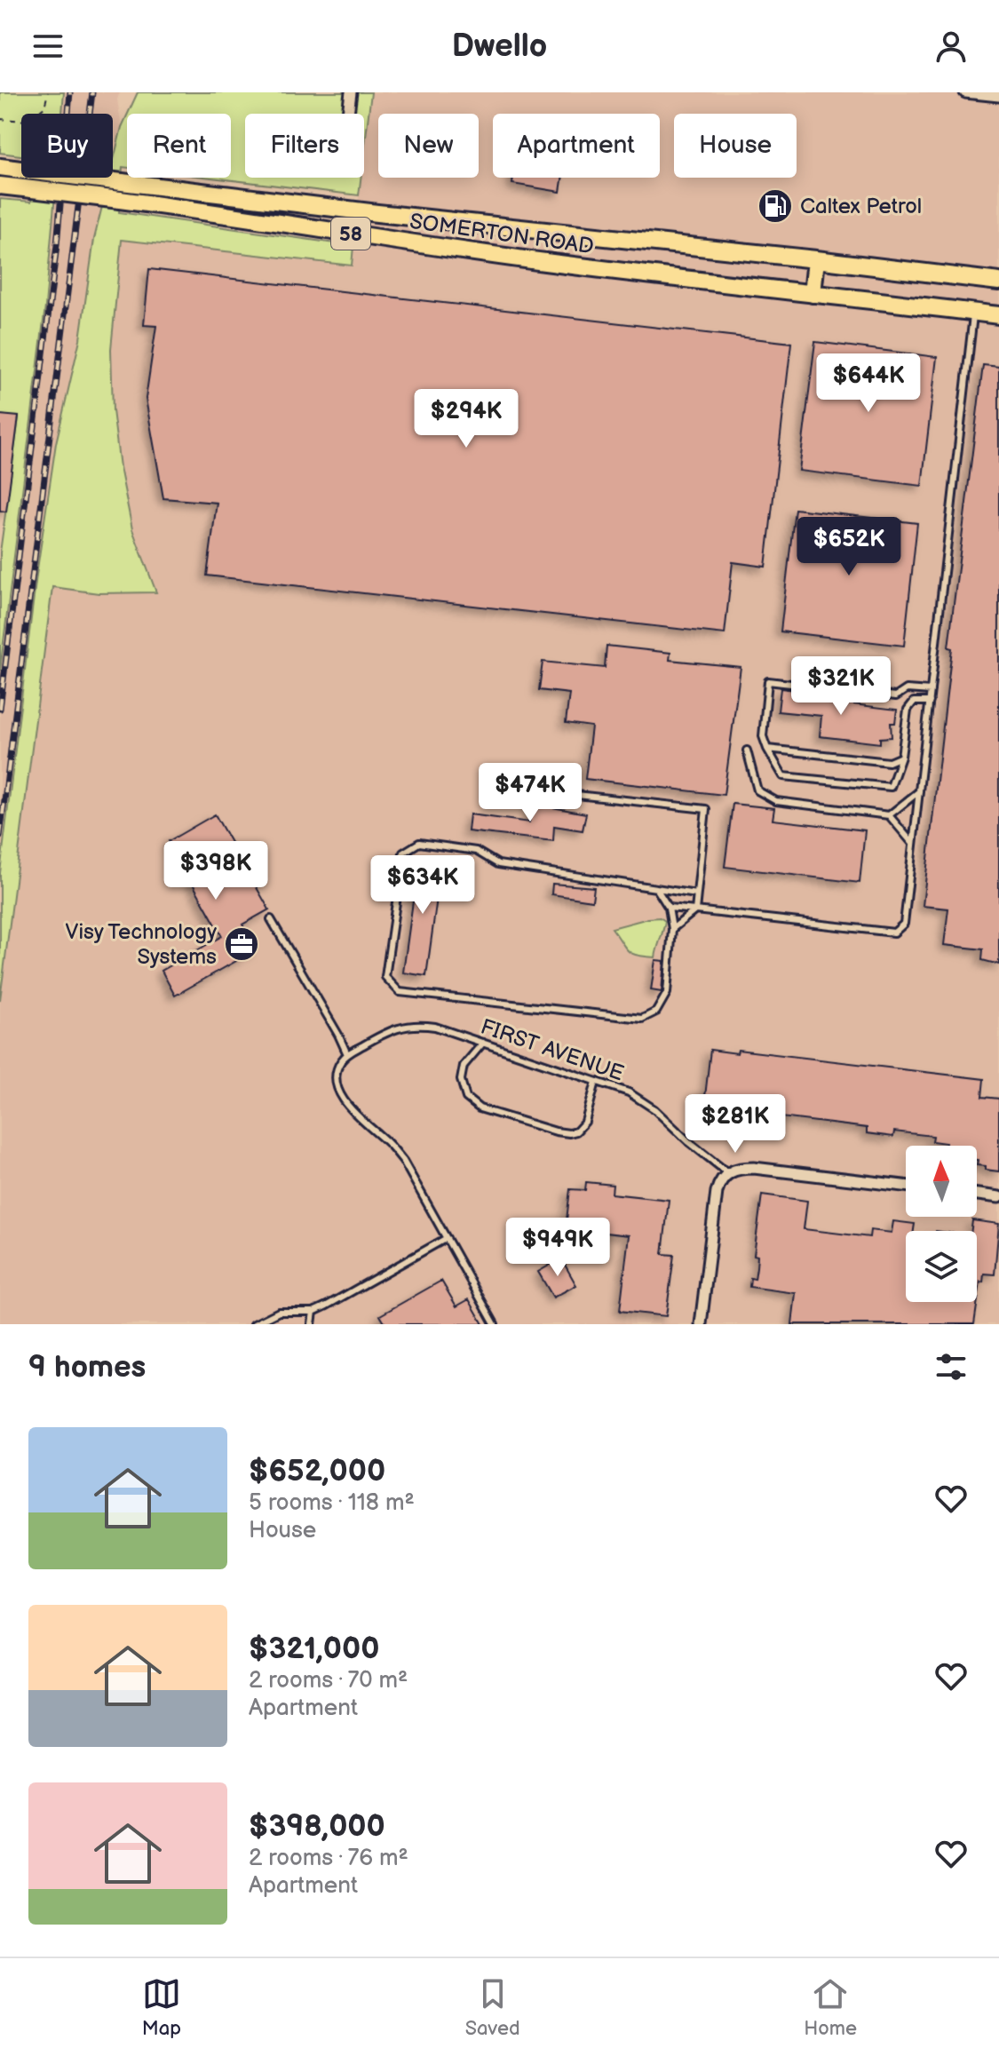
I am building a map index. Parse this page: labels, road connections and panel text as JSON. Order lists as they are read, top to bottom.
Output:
{
  "streets": {
    "main road": ["58", "SOMERTON ROAD"],
    "lane": ["FIRST AVENUE"]
  },
  "places": {
    "fuel station": ["Caltex Petrol"],
    "office": ["Visy Technology Systems"]
  },
  "north": "top",
  "page": {
    "header": "Dwello",
    "chip": [
      "Buy",
      "Rent",
      "Filters",
      "New",
      "Apartment",
      "House"
    ],
    "price": [
      "$644K",
      "$294K",
      "$652K",
      "$321K",
      "$474K",
      "$398K",
      "$634K",
      "$281K",
      "$949K"
    ],
    "heading": "9 homes",
    "list": [
      {
        "name": "$652,000",
        "note": "5 rooms · 118 m² · House"
      },
      {
        "name": "$321,000",
        "note": "2 rooms · 70 m² · Apartment"
      },
      {
        "name": "$398,000",
        "note": "2 rooms · 76 m² · Apartment"
      }
    ],
    "tabs": ["Map", "Saved", "Home"]
  }
}
